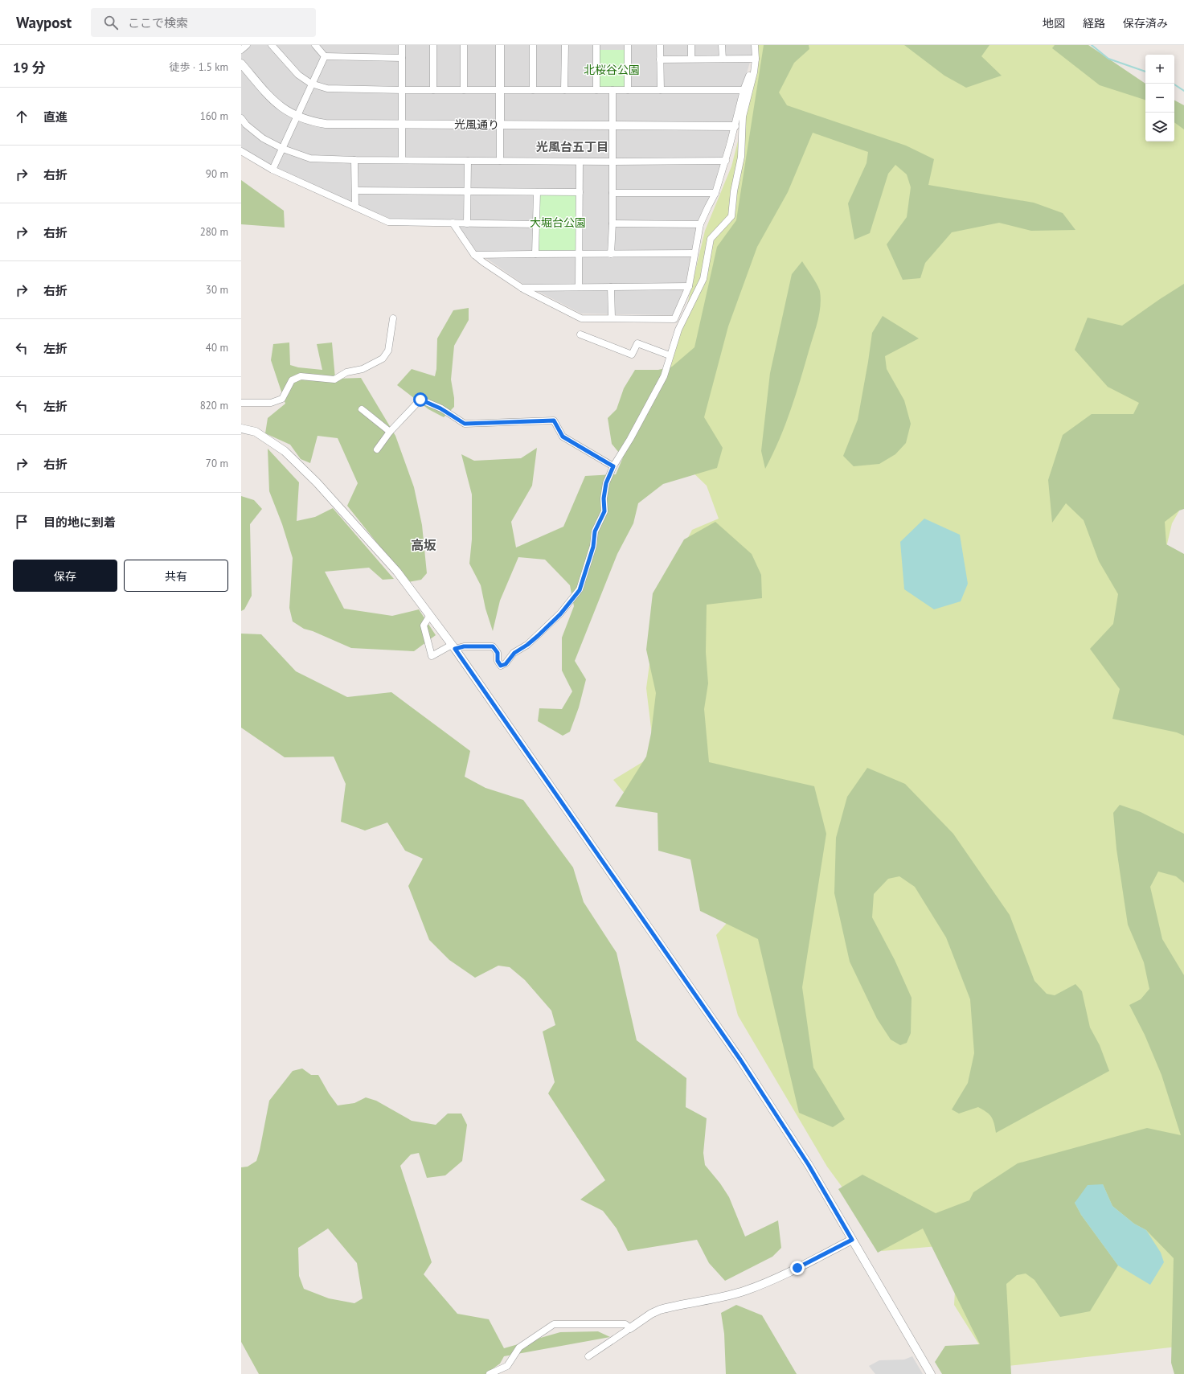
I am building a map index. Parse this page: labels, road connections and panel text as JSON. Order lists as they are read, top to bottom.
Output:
{
  "streets": {
    "street": ["光風通り"]
  },
  "districts": ["光風台五丁目", "高坂"],
  "parks": ["北桜谷公園", "大堀台公園"],
  "page": {
    "header": "Waypost",
    "search": "ここで検索",
    "nav": ["地図", "経路", "保存済み"],
    "heading": ["19 分", "徒歩 · 1.5 km"],
    "map_buttons": ["+", "−"],
    "list": [
      ["直進", "160 m"],
      ["右折", "90 m"],
      ["右折", "280 m"],
      ["右折", "30 m"],
      ["左折", "40 m"],
      ["左折", "820 m"],
      ["右折", "70 m"],
      "目的地に到着"
    ],
    "buttons": ["保存", "共有"]
  }
}
